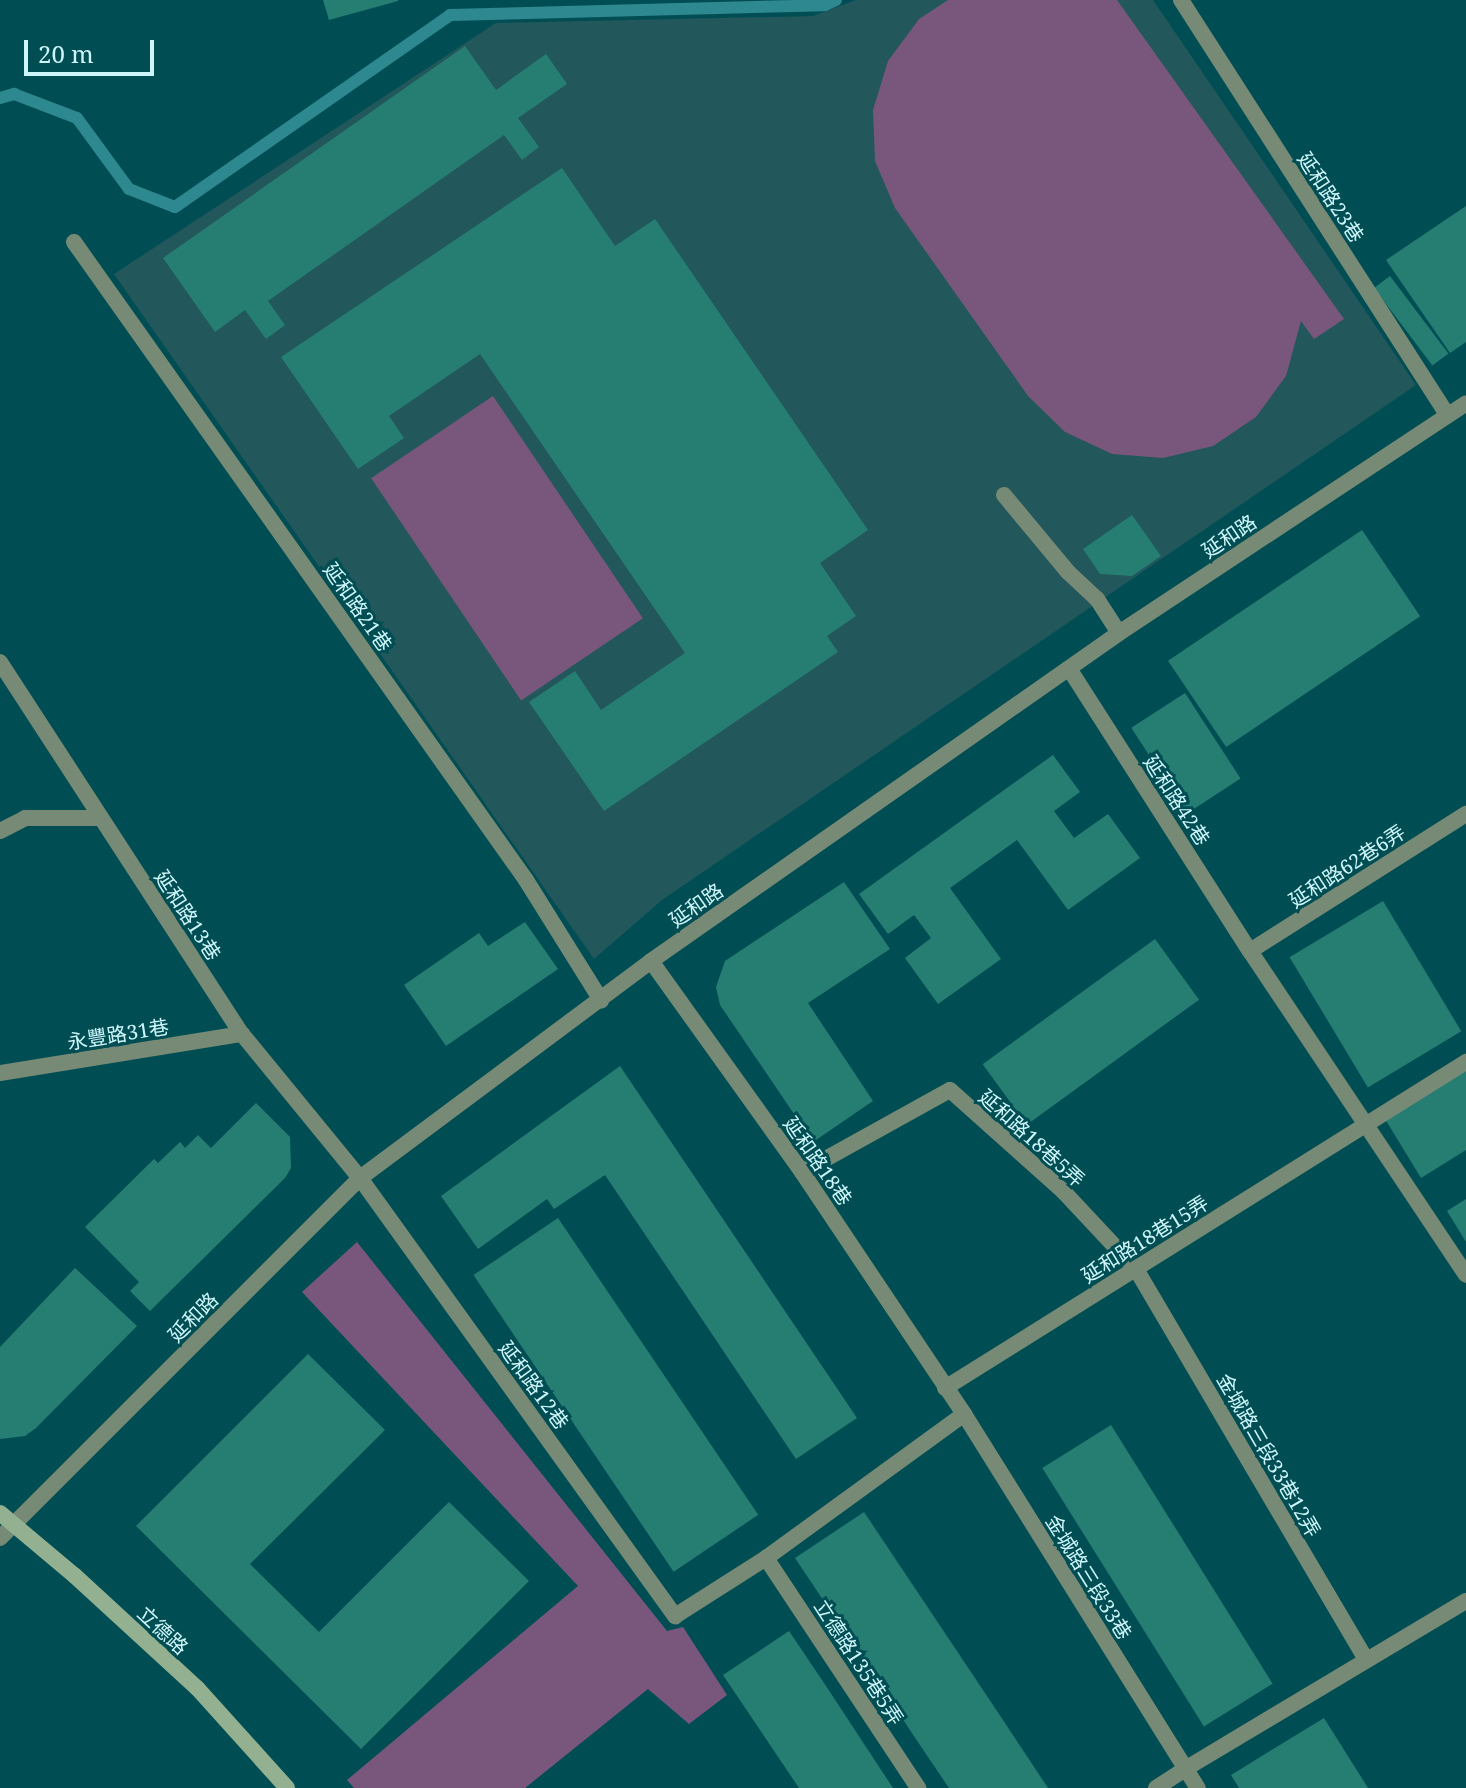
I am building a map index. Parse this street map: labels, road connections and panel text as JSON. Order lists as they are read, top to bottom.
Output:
{
  "streets": {
    "street": [
      "延和路23巷",
      "延和路",
      "延和路21巷",
      "延和路42巷",
      "延和路62巷6弄",
      "延和路13巷",
      "永豐路31巷",
      "延和路18巷5弄",
      "延和路18巷",
      "延和路18巷15弄",
      "延和路12巷",
      "金城路三段33巷12弄",
      "金城路三段33巷",
      "立德路",
      "立德路135巷5弄"
    ]
  },
  "crossings": [
    ["延和路23巷", "延和路"],
    ["延和路", "延和路21巷"],
    ["延和路", "延和路42巷"],
    ["延和路", "延和路13巷"],
    ["延和路", "延和路18巷"],
    ["延和路", "延和路12巷"],
    ["延和路", "立德路"],
    ["延和路42巷", "延和路62巷6弄"],
    ["延和路42巷", "延和路18巷15弄"],
    ["延和路13巷", "永豐路31巷"],
    ["延和路13巷", "延和路12巷"],
    ["延和路18巷5弄", "延和路18巷"],
    ["延和路18巷5弄", "延和路18巷15弄"],
    ["延和路18巷5弄", "金城路三段33巷12弄"],
    ["延和路18巷", "延和路18巷15弄"],
    ["延和路18巷", "金城路三段33巷"],
    ["延和路18巷15弄", "金城路三段33巷12弄"],
    ["延和路18巷15弄", "金城路三段33巷"],
    ["延和路12巷", "立德路135巷5弄"]
  ],
  "scale_bar": "20 m"
}
